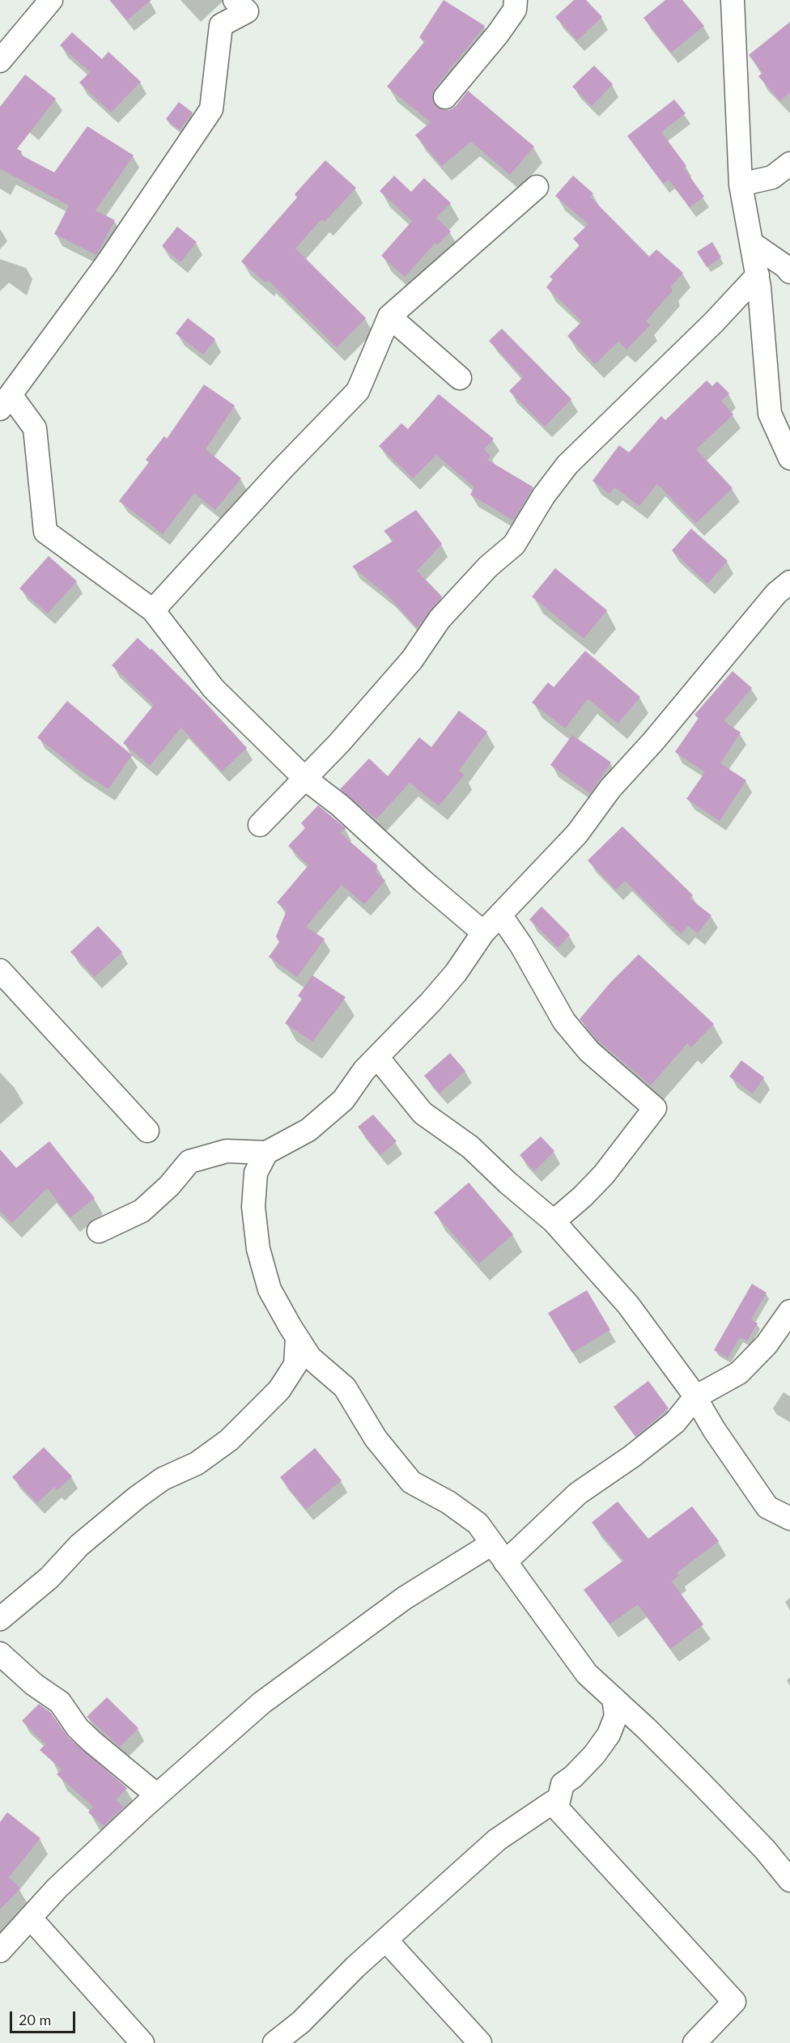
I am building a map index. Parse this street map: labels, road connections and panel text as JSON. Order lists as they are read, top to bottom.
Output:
{
  "scale_bar": "20 m"
}
